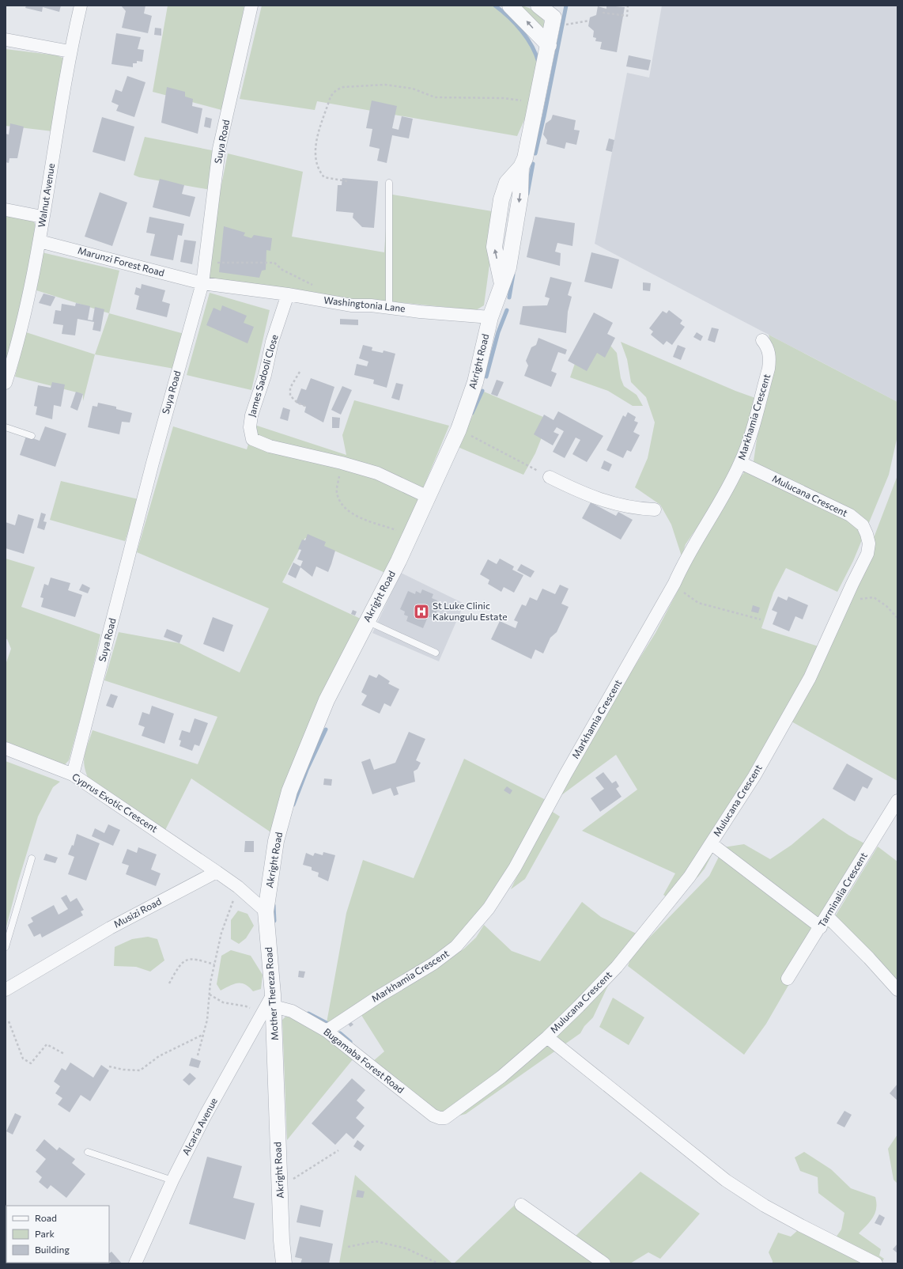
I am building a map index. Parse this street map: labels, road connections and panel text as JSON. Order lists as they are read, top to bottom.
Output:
{
  "streets": {
    "street": [
      "Suya Road",
      "Walnut Avenue",
      "Marunzi Forest Road",
      "Washingtonia Lane",
      "Akright Road",
      "James Sadooli Close",
      "Markhamia Crescent",
      "Mulucana Crescent",
      "Cyprus Exotic Crescent",
      "Tarminalia Crescent",
      "Musizi Road",
      "Mother Thereza Road",
      "Bugamaba Forest Road",
      "Alcaria Avenue"
    ]
  },
  "crossings": [
    ["Suya Road", "Marunzi Forest Road"],
    ["Suya Road", "Washingtonia Lane"],
    ["Suya Road", "Cyprus Exotic Crescent"],
    ["Walnut Avenue", "Marunzi Forest Road"],
    ["Marunzi Forest Road", "Washingtonia Lane"],
    ["Washingtonia Lane", "Akright Road"],
    ["Washingtonia Lane", "James Sadooli Close"],
    ["Akright Road", "Mother Thereza Road"],
    ["Markhamia Crescent", "Mulucana Crescent"],
    ["Markhamia Crescent", "Bugamaba Forest Road"],
    ["Mulucana Crescent", "Bugamaba Forest Road"],
    ["Cyprus Exotic Crescent", "Musizi Road"],
    ["Mother Thereza Road", "Bugamaba Forest Road"],
    ["Mother Thereza Road", "Alcaria Avenue"],
    ["Bugamaba Forest Road", "Alcaria Avenue"]
  ],
  "places": {
    "hospital": ["St Luke Clinic Kakungulu Estate"]
  },
  "legend": ["Road", "Park", "Building"]
}
